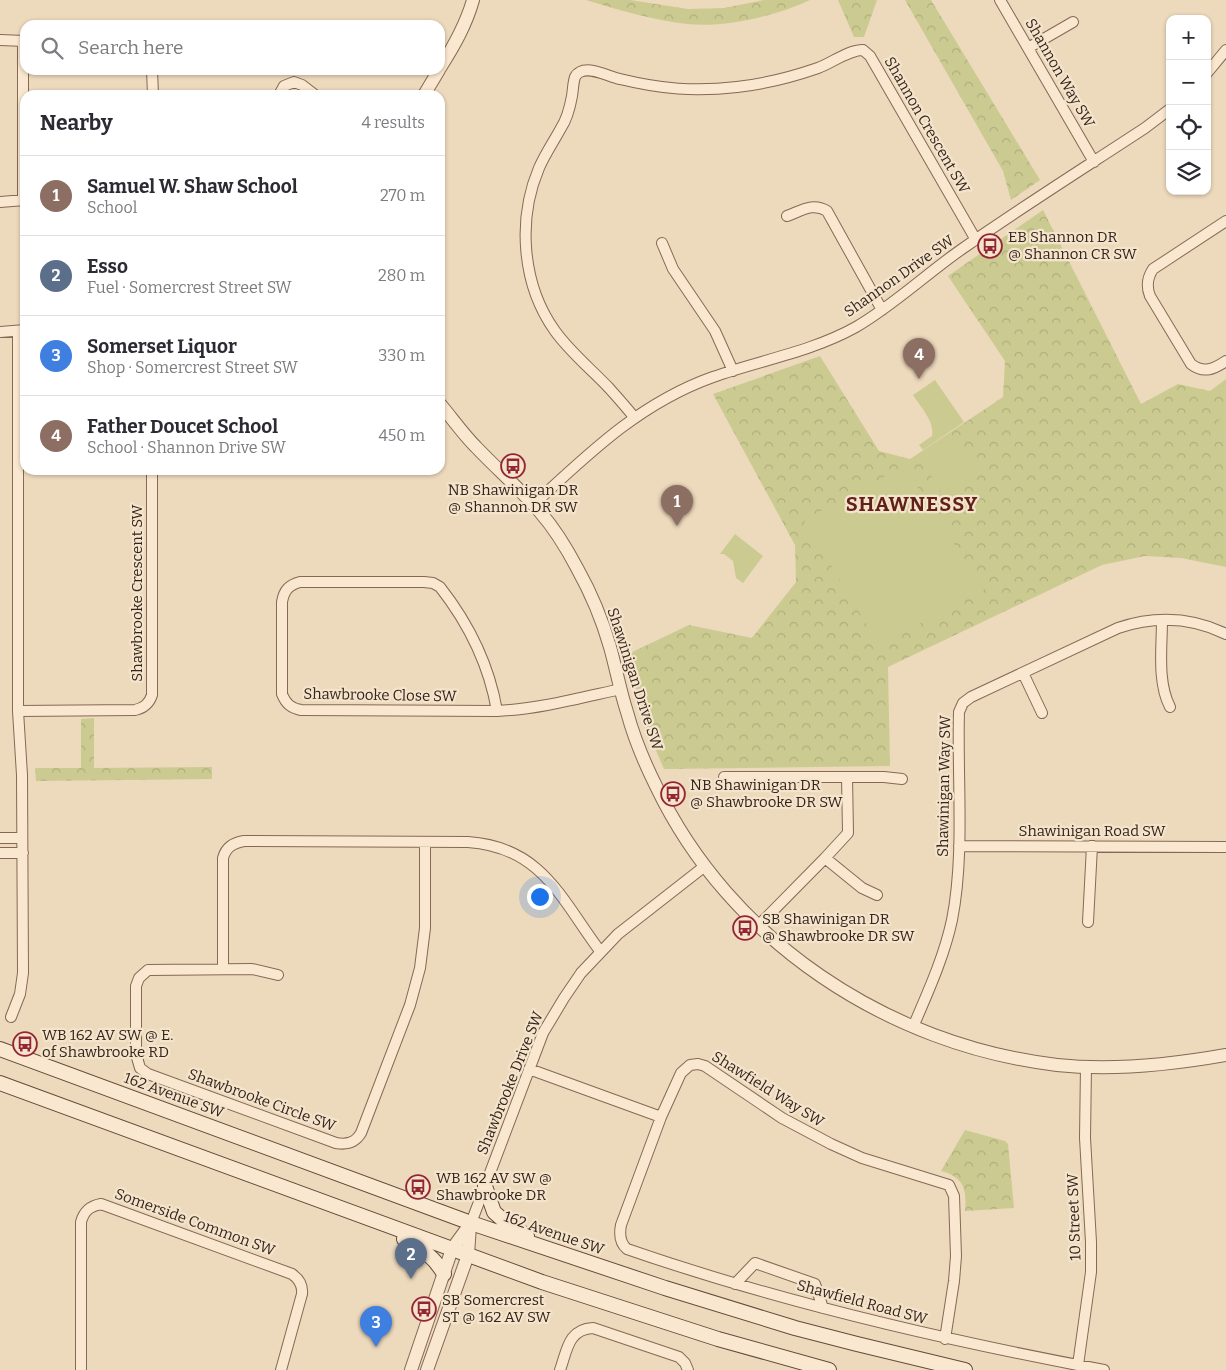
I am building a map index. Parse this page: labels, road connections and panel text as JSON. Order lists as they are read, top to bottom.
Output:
{
  "streets": {
    "main road": ["162 Avenue SW"],
    "street": [
      "Shannon Way SW",
      "Shannon Crescent SW",
      "Shannon Drive SW",
      "Shawbrooke Crescent SW",
      "Shawinigan Drive SW",
      "Shawbrooke Close SW",
      "Shawinigan Way SW",
      "Shawinigan Road SW",
      "Shawbrooke Drive SW",
      "Shawfield Way SW",
      "Shawbrooke Circle SW",
      "10 Street SW",
      "Somerside Common SW",
      "Shawfield Road SW"
    ]
  },
  "crossings": [
    ["Shannon Way SW", "Shannon Drive SW"],
    ["Shannon Crescent SW", "Shannon Drive SW"],
    ["Shannon Drive SW", "Shawinigan Drive SW"],
    ["Shawinigan Drive SW", "Shawbrooke Close SW"],
    ["Shawinigan Drive SW", "Shawinigan Way SW"],
    ["Shawinigan Drive SW", "Shawbrooke Drive SW"],
    ["Shawinigan Drive SW", "10 Street SW"],
    ["Shawinigan Way SW", "Shawinigan Road SW"],
    ["Shawbrooke Drive SW", "162 Avenue SW"],
    ["Shawfield Way SW", "Shawfield Road SW"],
    ["10 Street SW", "Shawfield Road SW"]
  ],
  "districts": ["SHAWNESSY"],
  "places": {
    "bus stop": [
      "EB Shannon DR @ Shannon CR SW",
      "NB Shawinigan DR @ Shannon DR SW",
      "NB Shawinigan DR @ Shawbrooke DR SW",
      "SB Shawinigan DR @ Shawbrooke DR SW",
      "WB 162 AV SW @ E. of Shawbrooke RD",
      "WB 162 AV SW @ Shawbrooke DR",
      "SB Somercrest ST @ 162 AV SW"
    ]
  },
  "page": {
    "map_buttons": ["+", "−"],
    "search": "Search here",
    "heading": ["Nearby", "4 results"],
    "list": [
      {
        "mark": "1",
        "name": "Samuel W. Shaw School",
        "note": "School",
        "value": "270 m"
      },
      {
        "mark": "2",
        "name": "Esso",
        "note": "Fuel · Somercrest Street SW",
        "value": "280 m"
      },
      {
        "mark": "3",
        "name": "Somerset Liquor",
        "note": "Shop · Somercrest Street SW",
        "value": "330 m"
      },
      {
        "mark": "4",
        "name": "Father Doucet School",
        "note": "School · Shannon Drive SW",
        "value": "450 m"
      }
    ],
    "pins": [
      "4",
      "1",
      "2",
      "3"
    ]
  }
}
